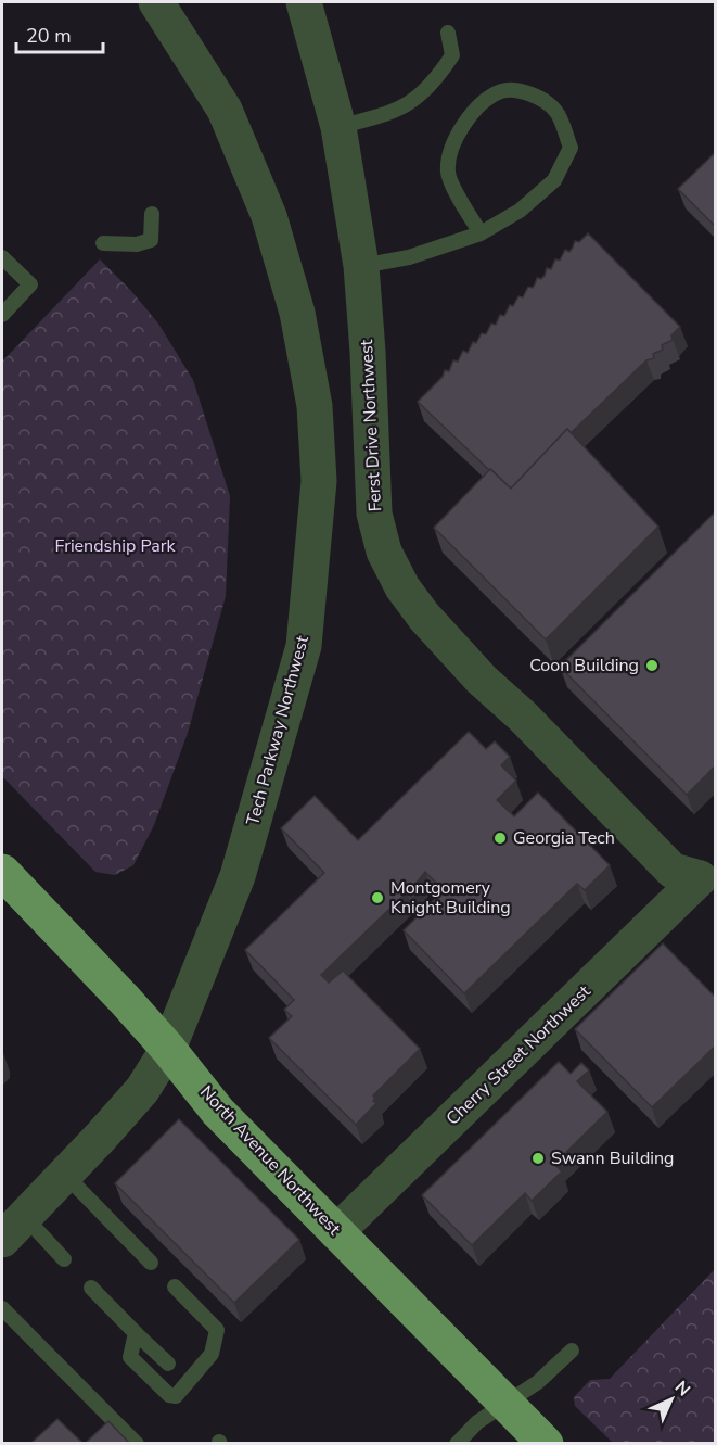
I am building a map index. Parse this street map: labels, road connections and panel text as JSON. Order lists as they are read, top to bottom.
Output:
{
  "streets": {
    "highway": ["North Avenue Northwest"],
    "street": ["Ferst Drive Northwest", "Tech Parkway Northwest", "Cherry Street Northwest"]
  },
  "crossings": [
    ["Ferst Drive Northwest", "Cherry Street Northwest"],
    ["Tech Parkway Northwest", "North Avenue Northwest"],
    ["Cherry Street Northwest", "North Avenue Northwest"]
  ],
  "parks": ["Friendship Park"],
  "places": [
    "Coon Building",
    "Georgia Tech",
    "Montgomery Knight Building",
    "Swann Building"
  ],
  "scale_bar": "20 m",
  "north": "top right"
}
